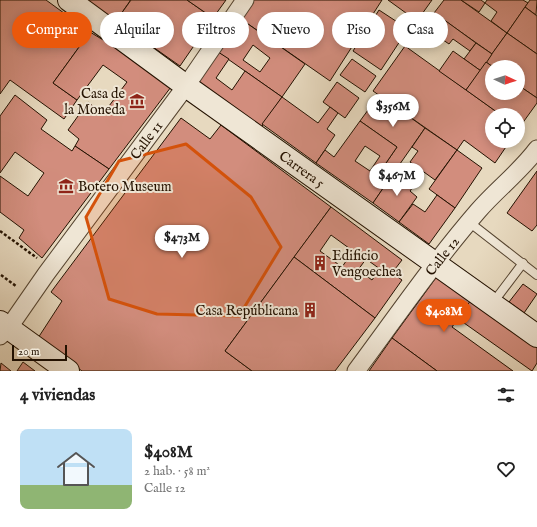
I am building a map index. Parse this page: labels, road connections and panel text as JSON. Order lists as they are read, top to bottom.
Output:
{
  "streets": {
    "street": ["Calle 11", "Carrera 5", "Calle 12"]
  },
  "crossings": [
    ["Calle 11", "Carrera 5"],
    ["Carrera 5", "Calle 12"]
  ],
  "places": {
    "museum": ["Casa de la Moneda", "Botero Museum"],
    "building": ["Edificio Vengoechea", "Casa Repúblicana"]
  },
  "scale_bar": "20 m",
  "north": "right",
  "page": {
    "chip": [
      "Comprar",
      "Alquilar",
      "Filtros",
      "Nuevo",
      "Piso",
      "Casa"
    ],
    "price": [
      "$356M",
      "$467M",
      "$473M",
      "$408M"
    ],
    "scale": "20 m",
    "heading": "4 viviendas",
    "list": [
      {
        "name": "$408M",
        "note": "2 hab. · 58 m² · Calle 12"
      }
    ]
  }
}
